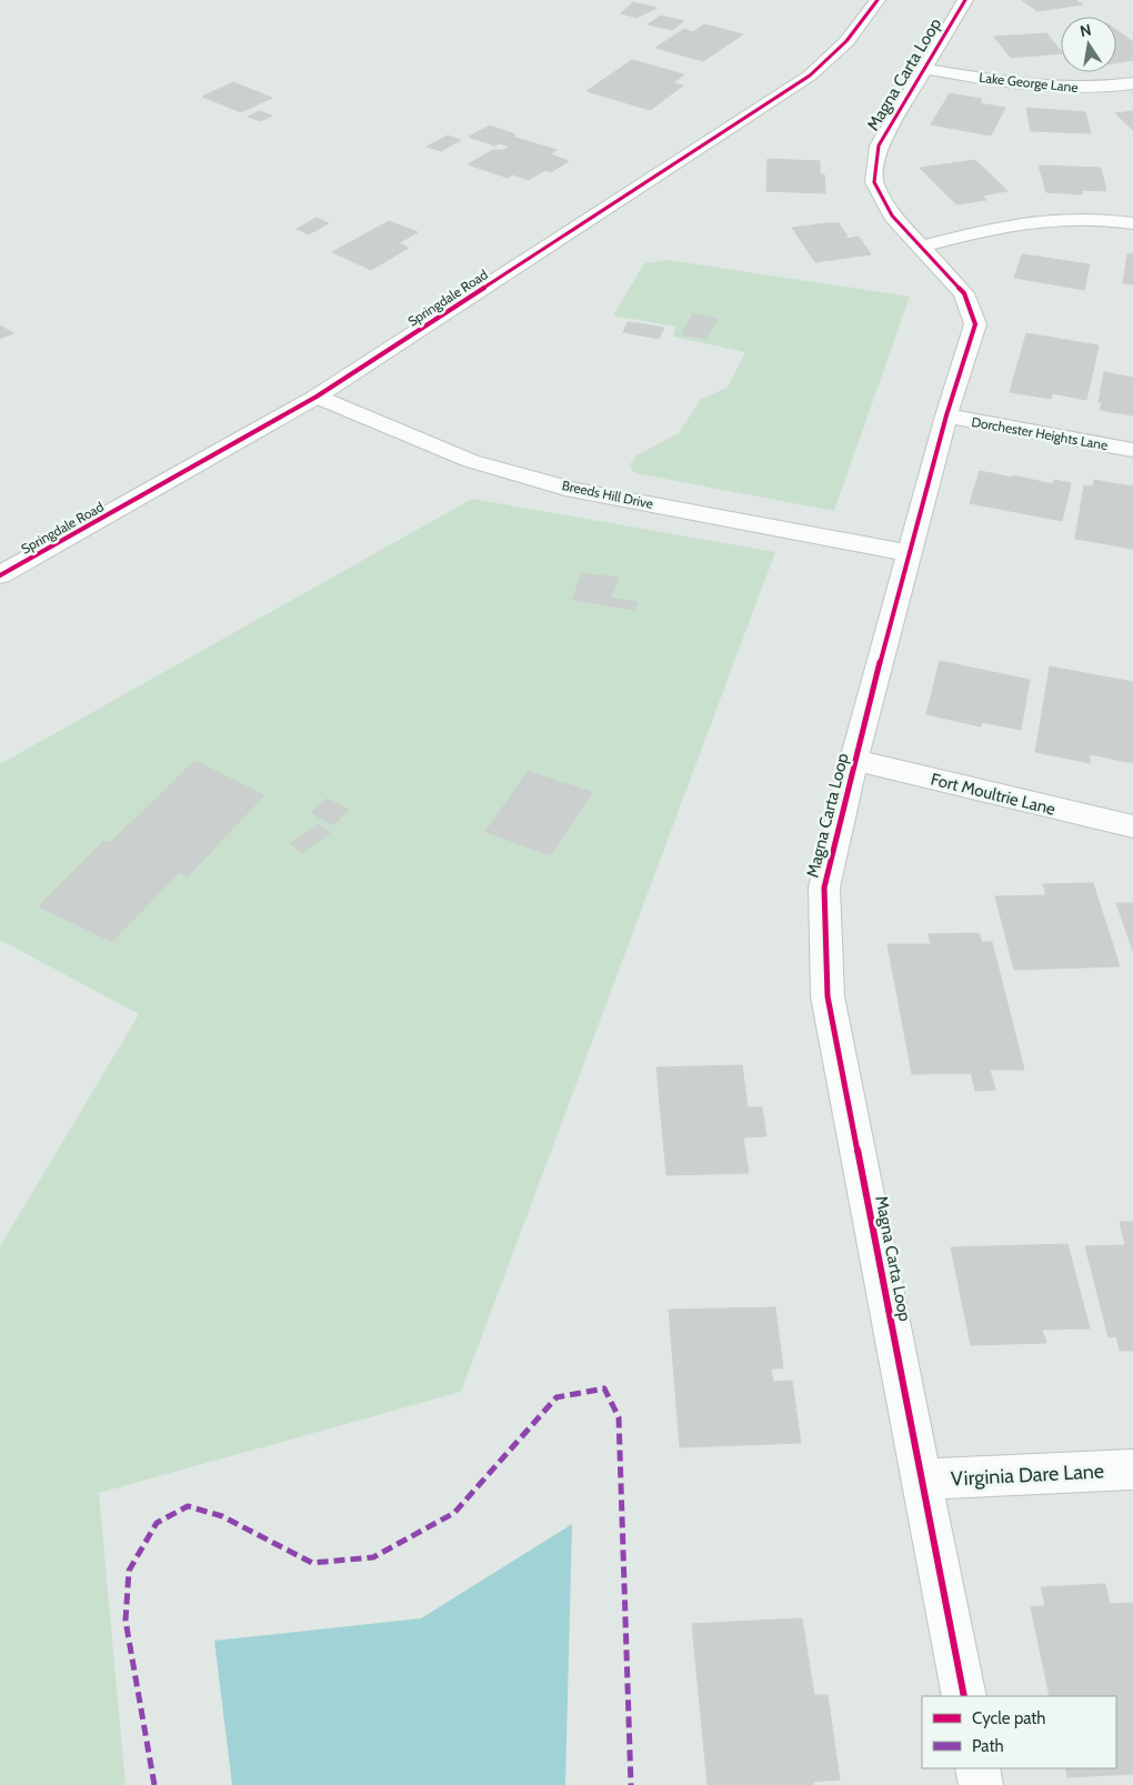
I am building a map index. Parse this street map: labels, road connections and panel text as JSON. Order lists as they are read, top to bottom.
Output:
{
  "streets": {
    "street": [
      "Magna Carta Loop",
      "Lake George Lane",
      "Springdale Road",
      "Dorchester Heights Lane",
      "Breeds Hill Drive",
      "Fort Moultrie Lane",
      "Virginia Dare Lane"
    ]
  },
  "crossings": [
    ["Magna Carta Loop", "Lake George Lane"],
    ["Magna Carta Loop", "Dorchester Heights Lane"],
    ["Magna Carta Loop", "Breeds Hill Drive"],
    ["Magna Carta Loop", "Fort Moultrie Lane"],
    ["Magna Carta Loop", "Virginia Dare Lane"],
    ["Springdale Road", "Breeds Hill Drive"]
  ],
  "legend": ["Cycle path", "Path"],
  "north": "top"
}
